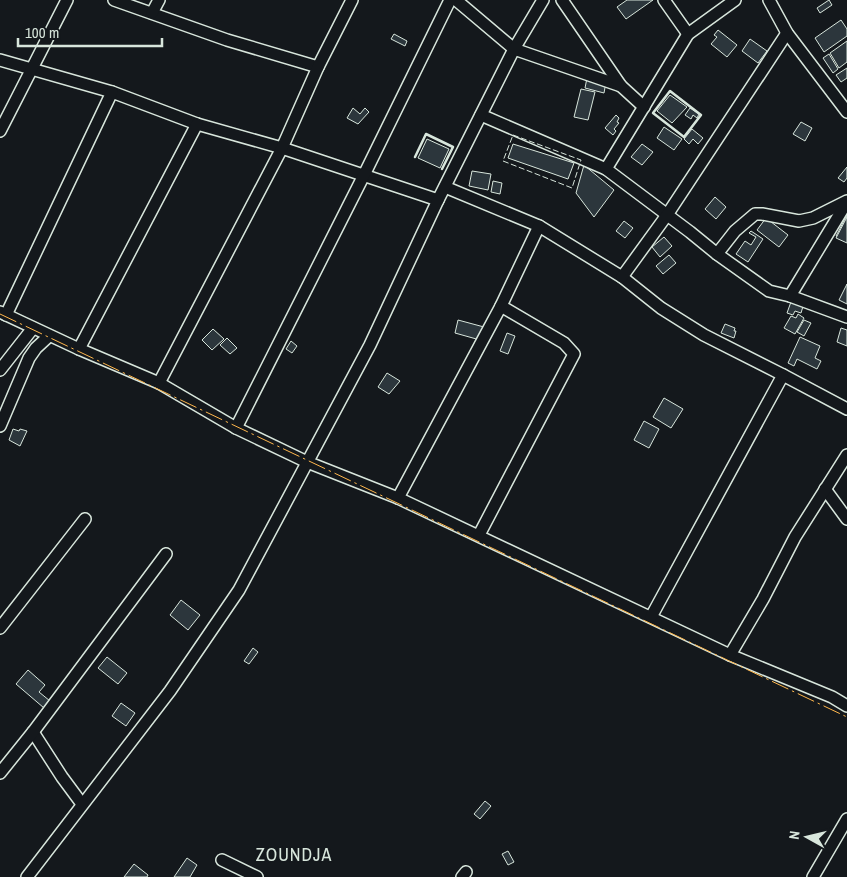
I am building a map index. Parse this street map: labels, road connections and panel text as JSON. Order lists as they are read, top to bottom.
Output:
{
  "districts": ["ZOUNDJA"],
  "scale_bar": "100 m",
  "north": "left"
}
